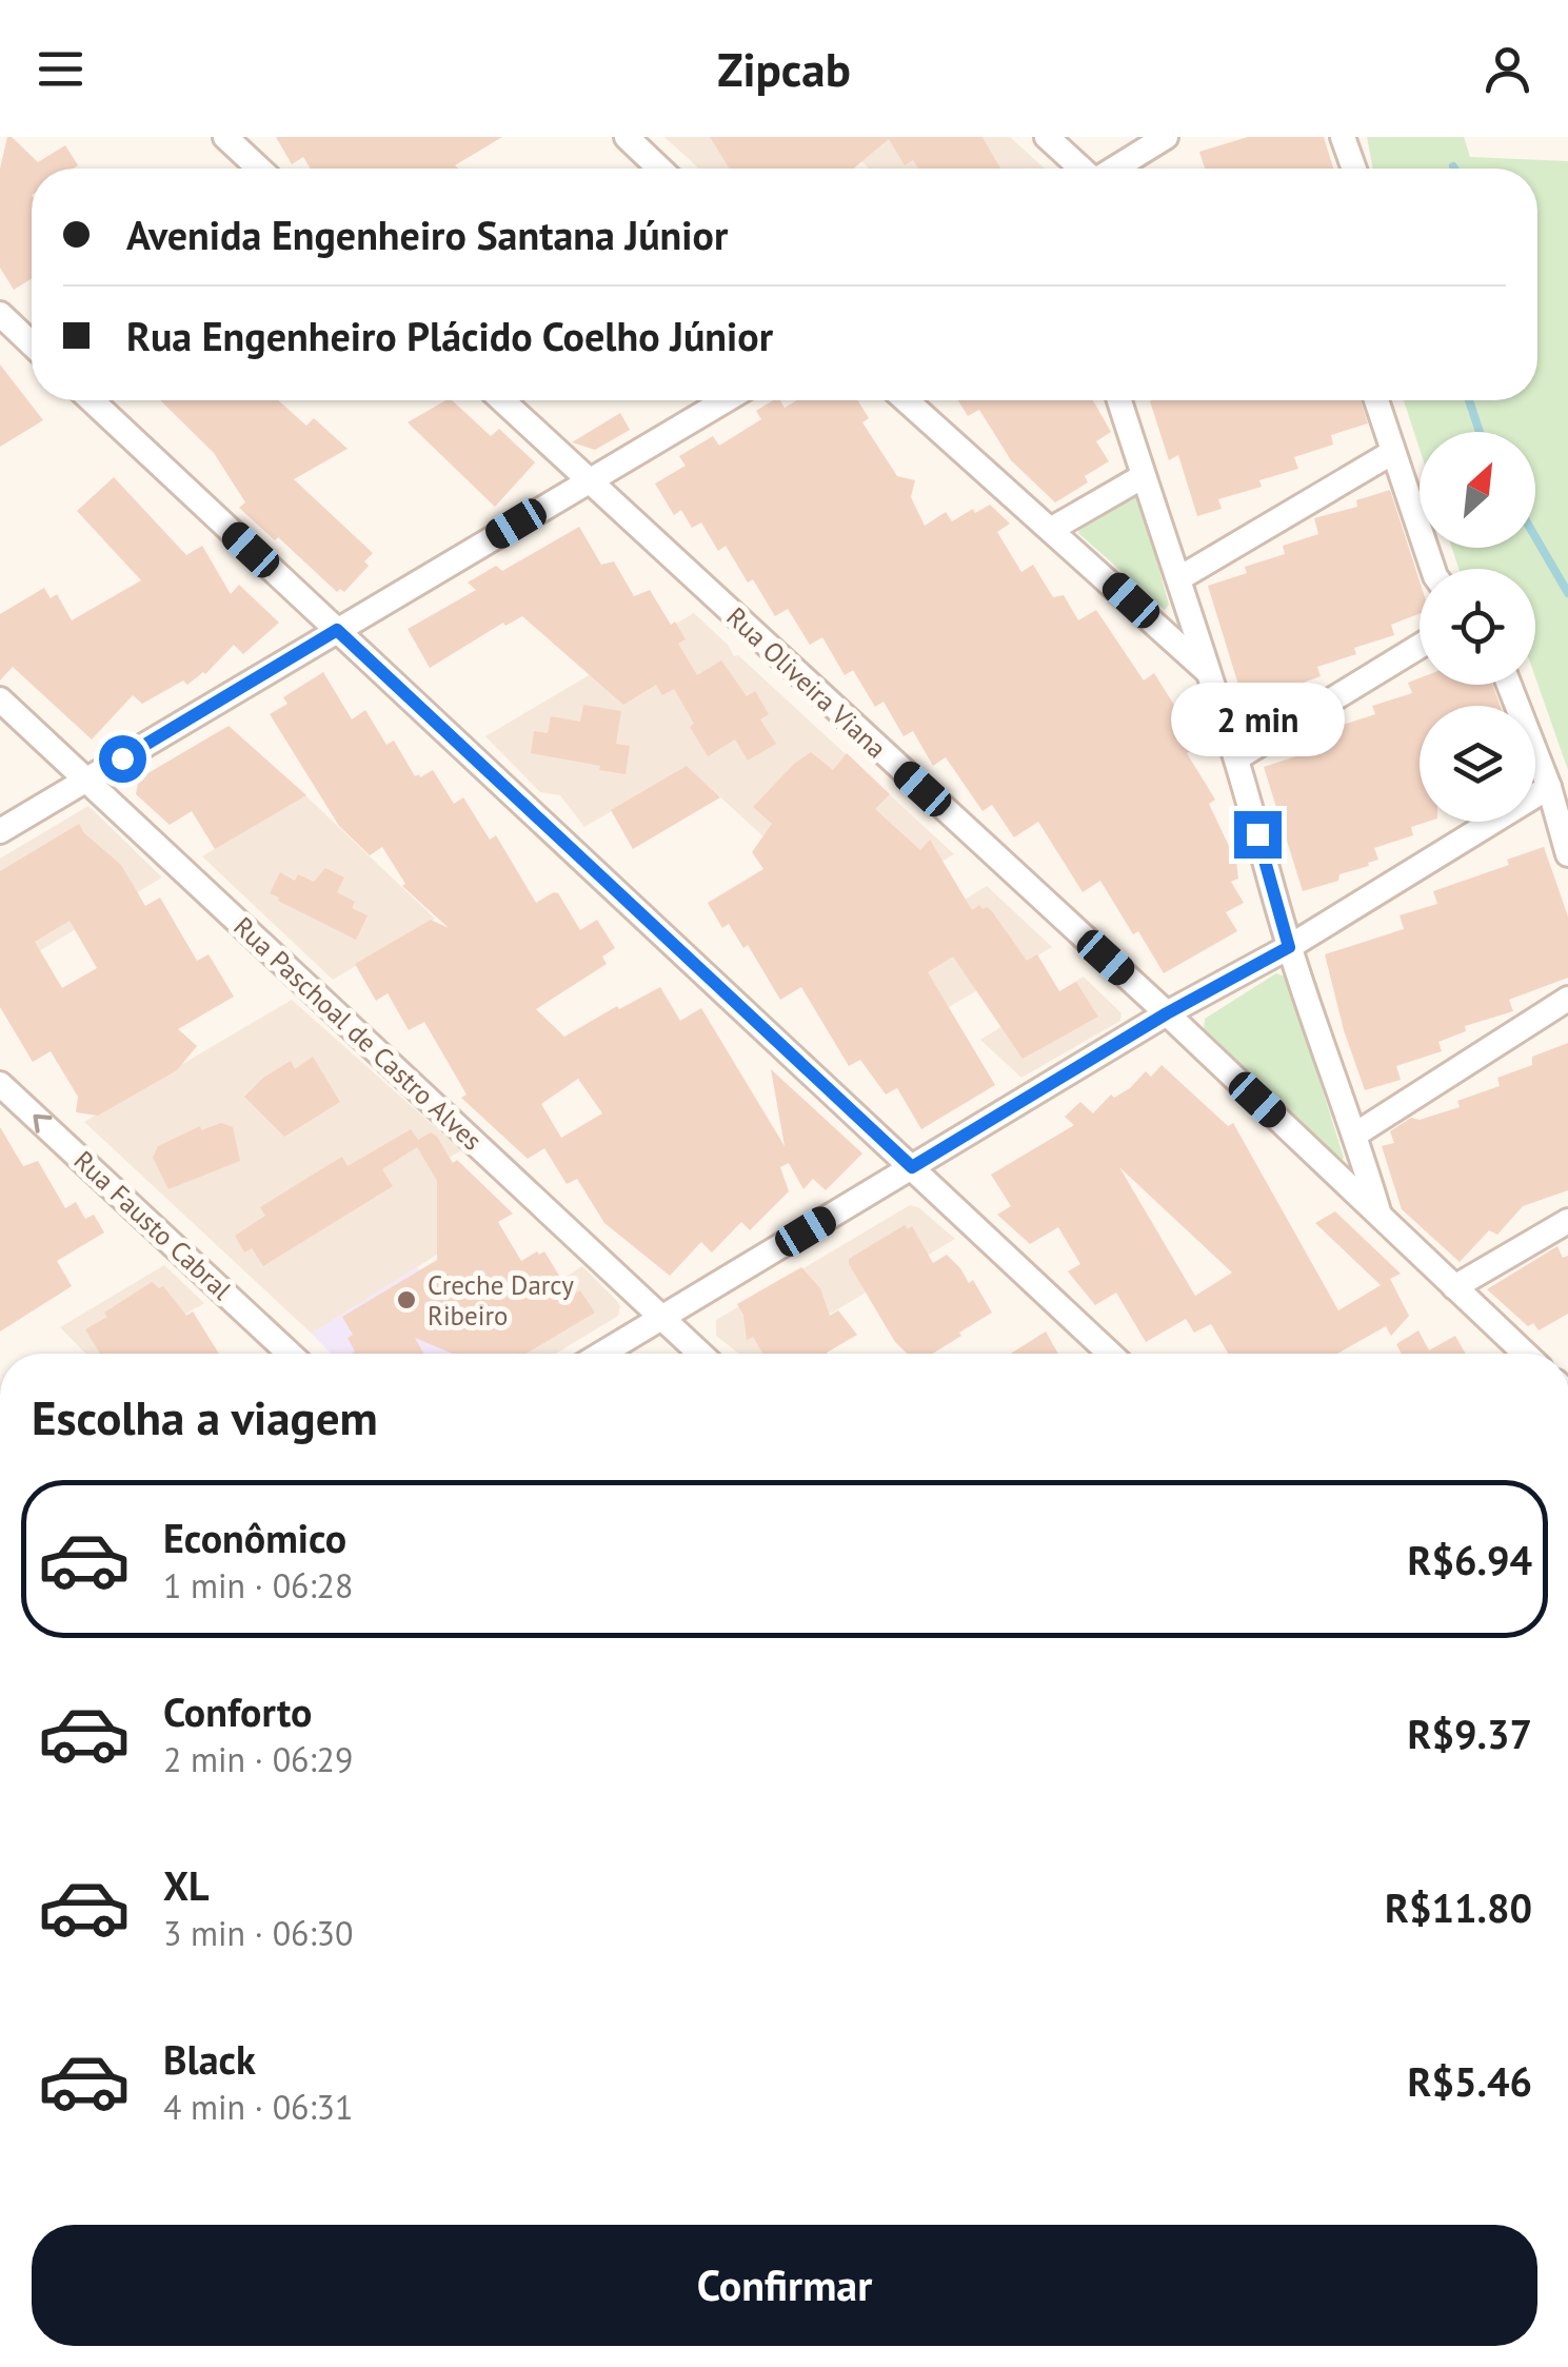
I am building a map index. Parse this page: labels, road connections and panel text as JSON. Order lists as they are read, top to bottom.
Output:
{
  "streets": {
    "street": ["Rua Oliveira Viana", "Rua Paschoal de Castro Alves", "Rua Fausto Cabral"]
  },
  "one_way": ["Rua Fausto Cabral"],
  "places": ["Creche Darcy Ribeiro"],
  "north": "top right",
  "page": {
    "header": "Zipcab",
    "banner": ["Avenida Engenheiro Santana Júnior", "Rua Engenheiro Plácido Coelho Júnior"],
    "bubble": "2 min",
    "heading": "Escolha a viagem",
    "list": [
      {
        "name": "Econômico",
        "note": "1 min · 06:28",
        "value": "R$6.94"
      },
      {
        "name": "Conforto",
        "note": "2 min · 06:29",
        "value": "R$9.37"
      },
      {
        "name": "XL",
        "note": "3 min · 06:30",
        "value": "R$11.80"
      },
      {
        "name": "Black",
        "note": "4 min · 06:31",
        "value": "R$5.46"
      }
    ],
    "buttons": "Confirmar"
  }
}
